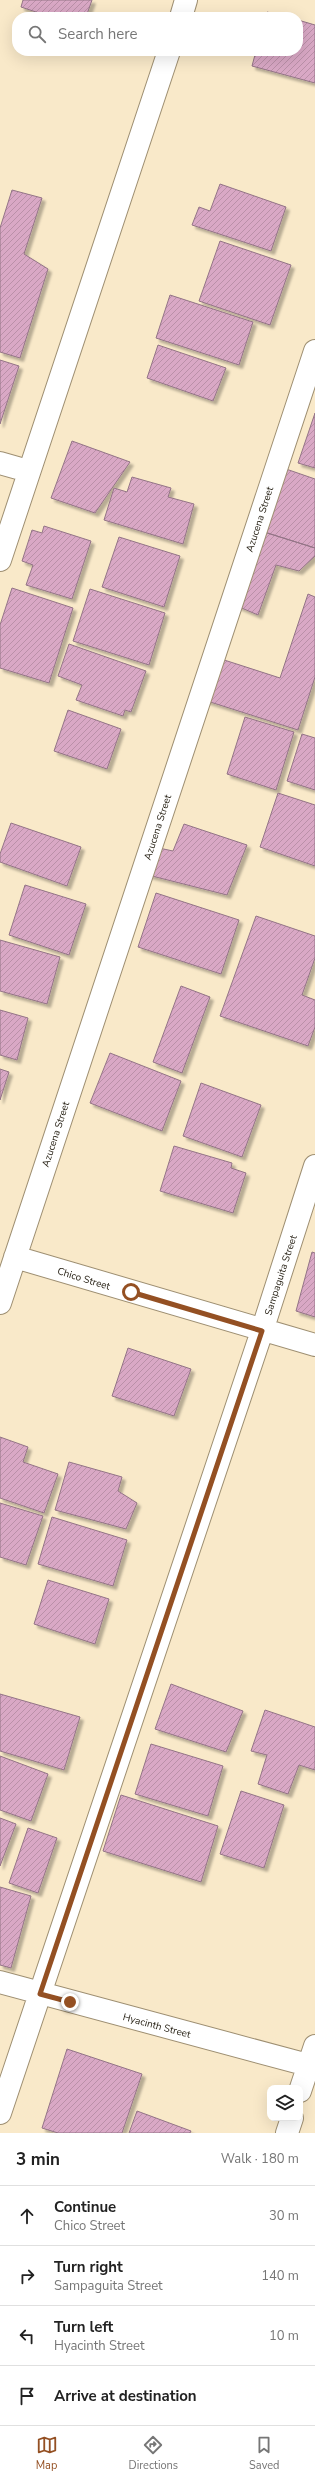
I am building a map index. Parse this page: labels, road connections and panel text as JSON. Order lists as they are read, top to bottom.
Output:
{
  "streets": {
    "street": [
      "Azucena Street",
      "Sampaguita Street",
      "Chico Street",
      "Hyacinth Street"
    ]
  },
  "crossings": [
    ["Azucena Street", "Chico Street"],
    ["Sampaguita Street", "Chico Street"],
    ["Sampaguita Street", "Hyacinth Street"]
  ],
  "page": {
    "search": "Search here",
    "heading": ["3 min", "Walk · 180 m"],
    "list": [
      ["Continue", "Chico Street", "30 m"],
      ["Turn right", "Sampaguita Street", "140 m"],
      ["Turn left", "Hyacinth Street", "10 m"],
      "Arrive at destination"
    ],
    "nav": ["Map", "Directions", "Saved"]
  }
}
